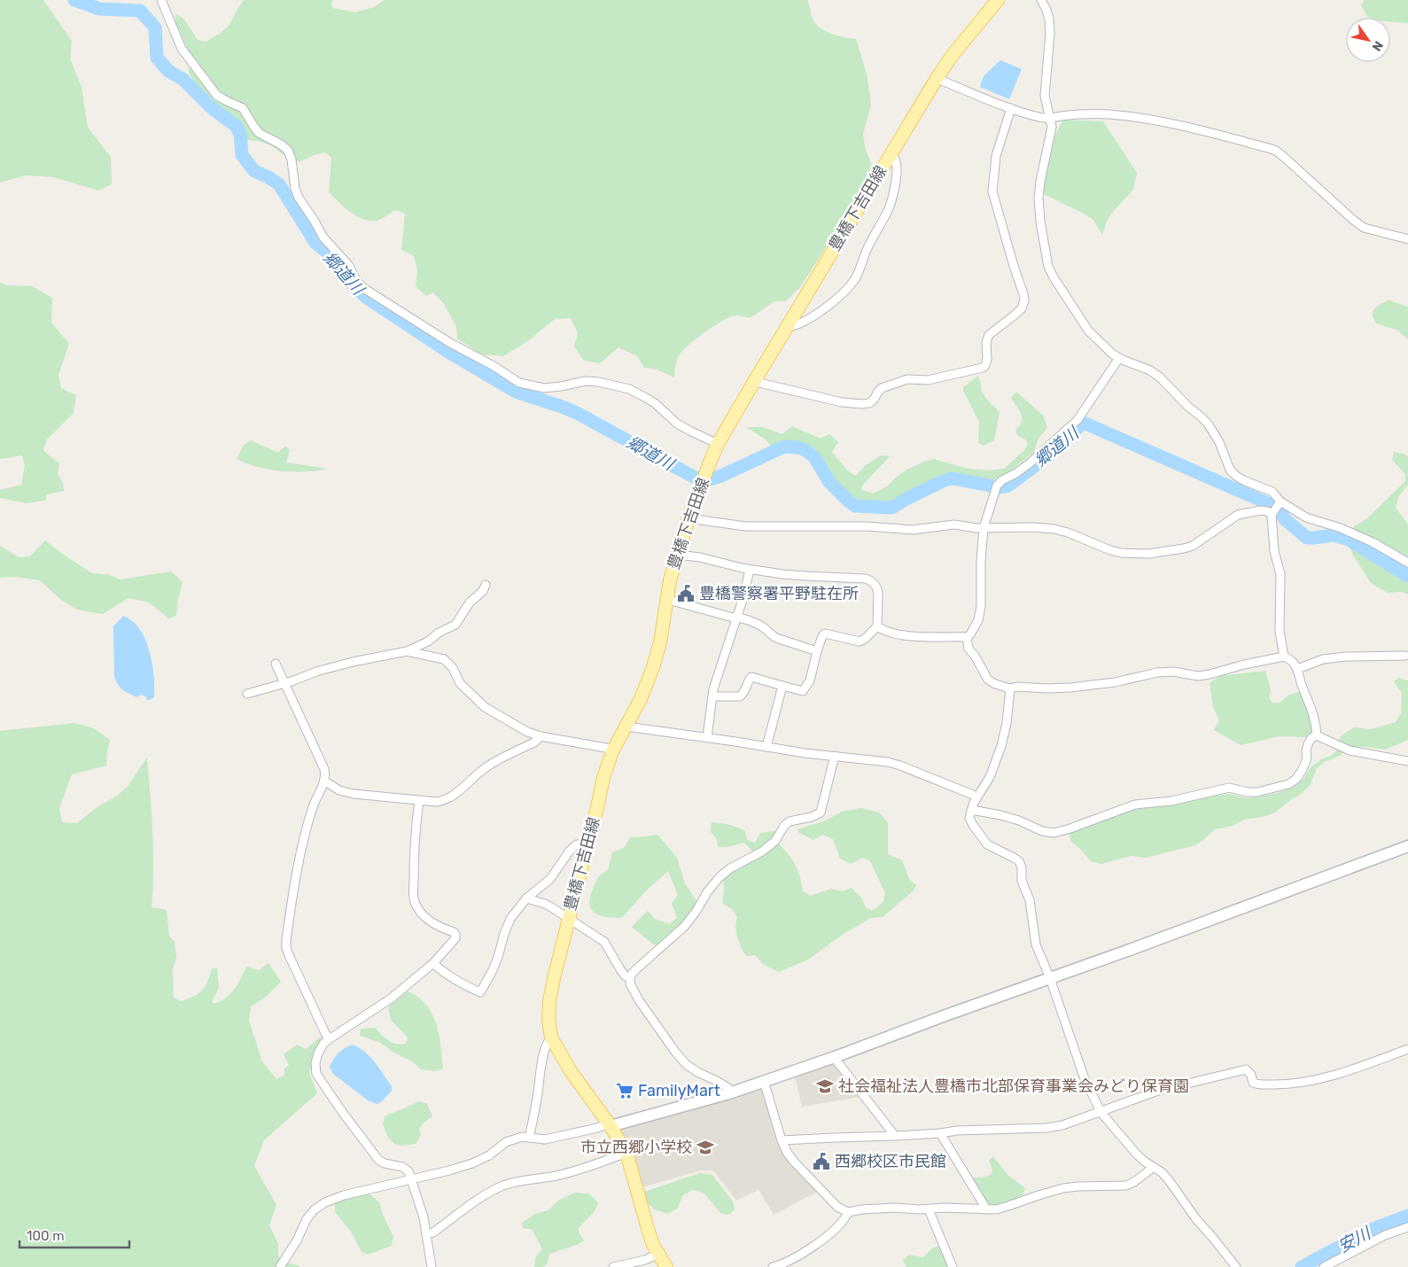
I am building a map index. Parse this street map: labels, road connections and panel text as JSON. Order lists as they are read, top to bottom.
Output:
{
  "streets": {
    "main road": ["豊橋下吉田線"]
  },
  "water": ["郷道川", "安川"],
  "places": {
    "public building": ["豊橋警察署平野駐在所", "西郷校区市民館"],
    "school or university": ["社会福祉法人豊橋市北部保育事業会みどり保育園", "市立西郷小学校"],
    "supermarket": ["FamilyMart"]
  },
  "scale_bar": "100 m",
  "north": "bottom right"
}
